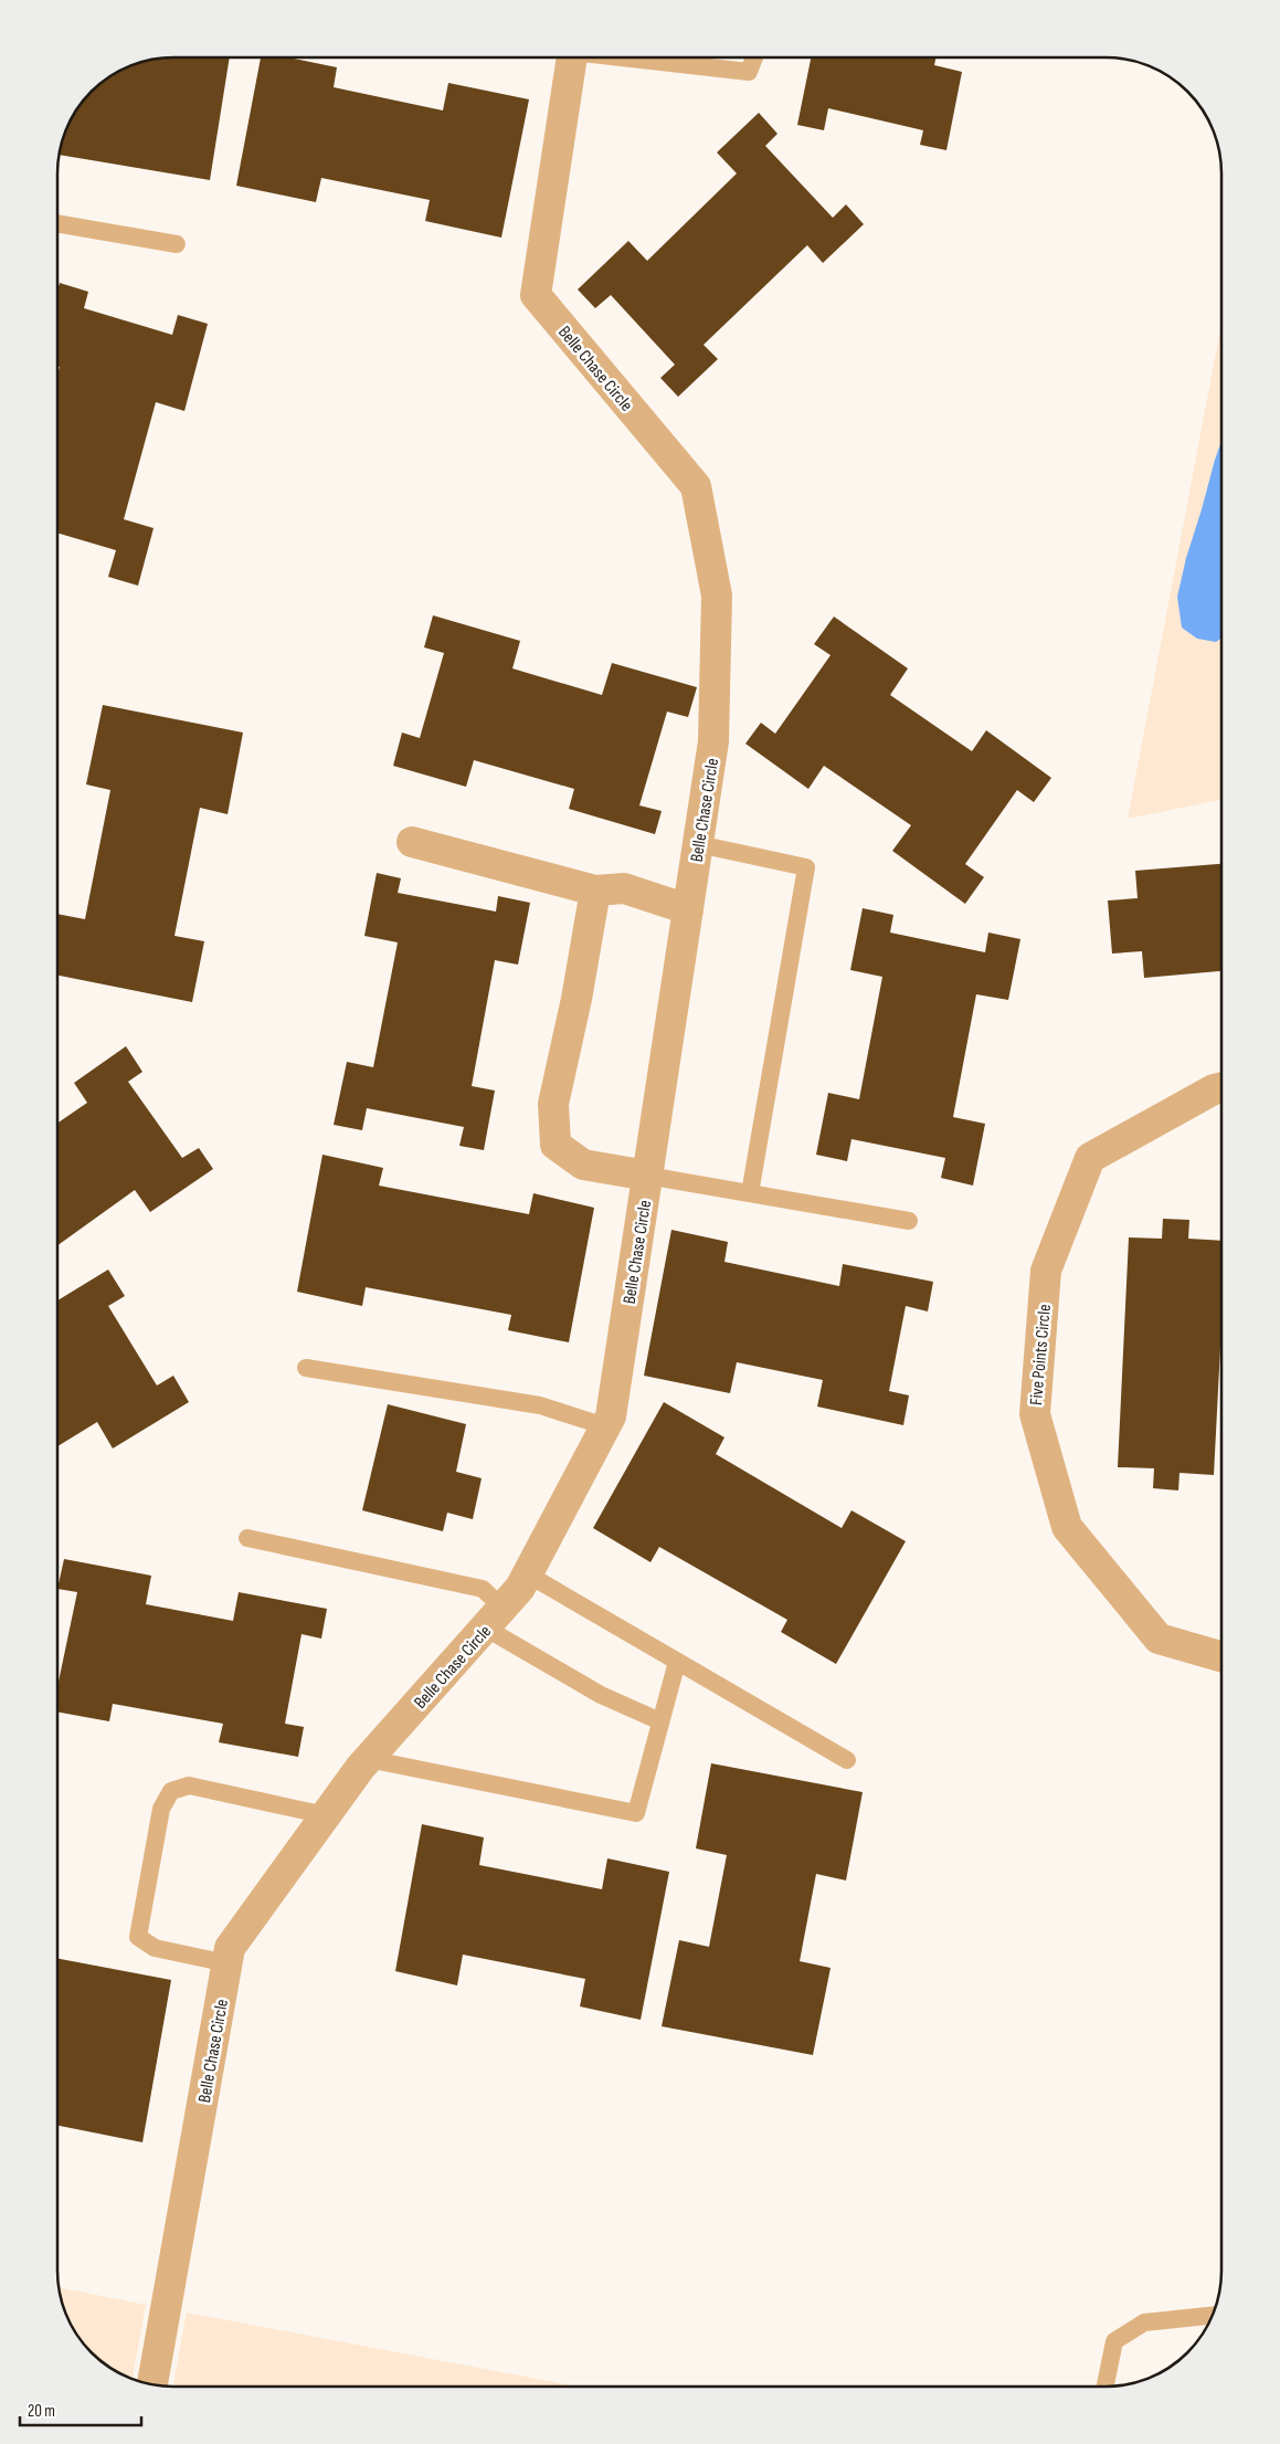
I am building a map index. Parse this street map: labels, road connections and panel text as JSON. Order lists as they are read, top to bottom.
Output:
{
  "streets": {
    "street": ["Belle Chase Circle", "Five Points Circle"]
  },
  "scale_bar": "20 m"
}
